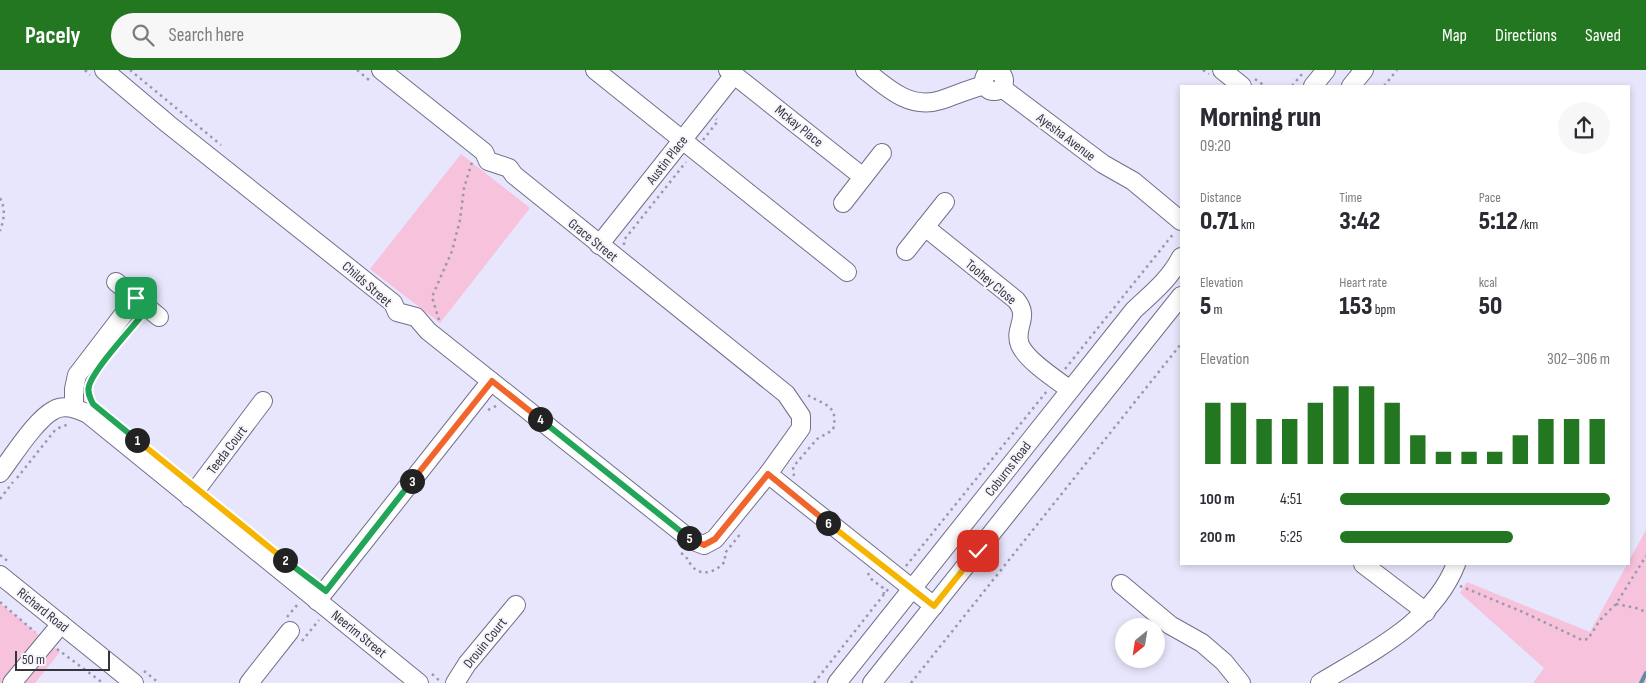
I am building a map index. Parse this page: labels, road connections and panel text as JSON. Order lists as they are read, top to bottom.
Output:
{
  "streets": {
    "street": [
      "Mckay Place",
      "Ayesha Avenue",
      "Austin Place",
      "Grace Street",
      "Toohey Close",
      "Childs Street",
      "Teeda Court",
      "Coburns Road",
      "Richard Road",
      "Neerim Street",
      "Drouin Court"
    ]
  },
  "crossings": [
    ["Mckay Place", "Austin Place"],
    ["Austin Place", "Grace Street"],
    ["Grace Street", "Childs Street"],
    ["Toohey Close", "Coburns Road"],
    ["Teeda Court", "Neerim Street"]
  ],
  "scale_bar": "50 m",
  "north": "bottom left",
  "page": {
    "header": "Pacely",
    "search": "Search here",
    "nav": ["Map", "Directions", "Saved"],
    "heading": ["Morning run", "09:20"],
    "stats": [
      ["Distance", "0.71 km"],
      ["Time", "3:42"],
      ["Pace", "5:12 /km"],
      ["Elevation", "5 m"],
      ["Heart rate", "153 bpm"],
      ["kcal", "50"]
    ],
    "chart": ["Elevation", "302–306 m"],
    "pins": [
      "4",
      "1",
      "3",
      "6",
      "5",
      "2"
    ],
    "list": [
      {
        "name": "100 m",
        "note": "4:51"
      },
      {
        "name": "200 m",
        "note": "5:25"
      }
    ],
    "scale": "50 m"
  }
}
